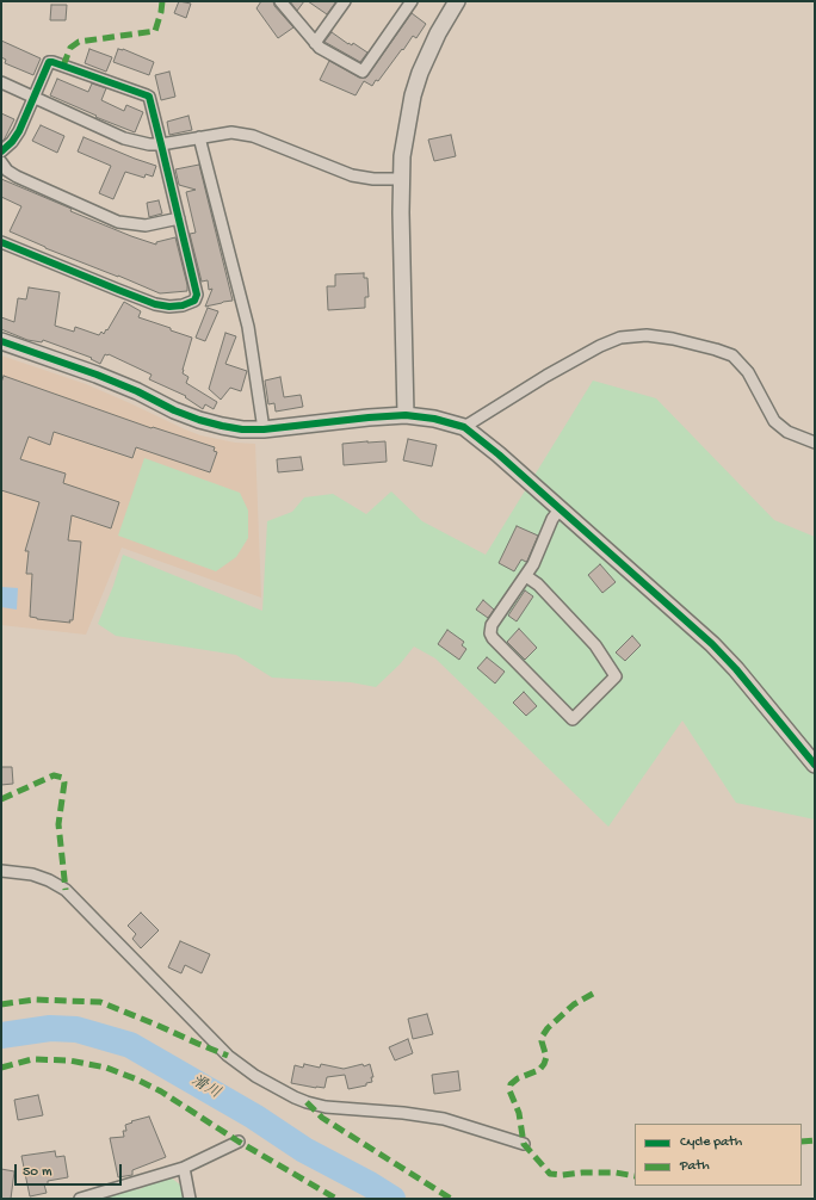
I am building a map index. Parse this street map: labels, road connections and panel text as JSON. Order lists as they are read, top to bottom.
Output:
{
  "water": ["滑川"],
  "legend": ["Cycle path", "Path"],
  "scale_bar": "50 m"
}
